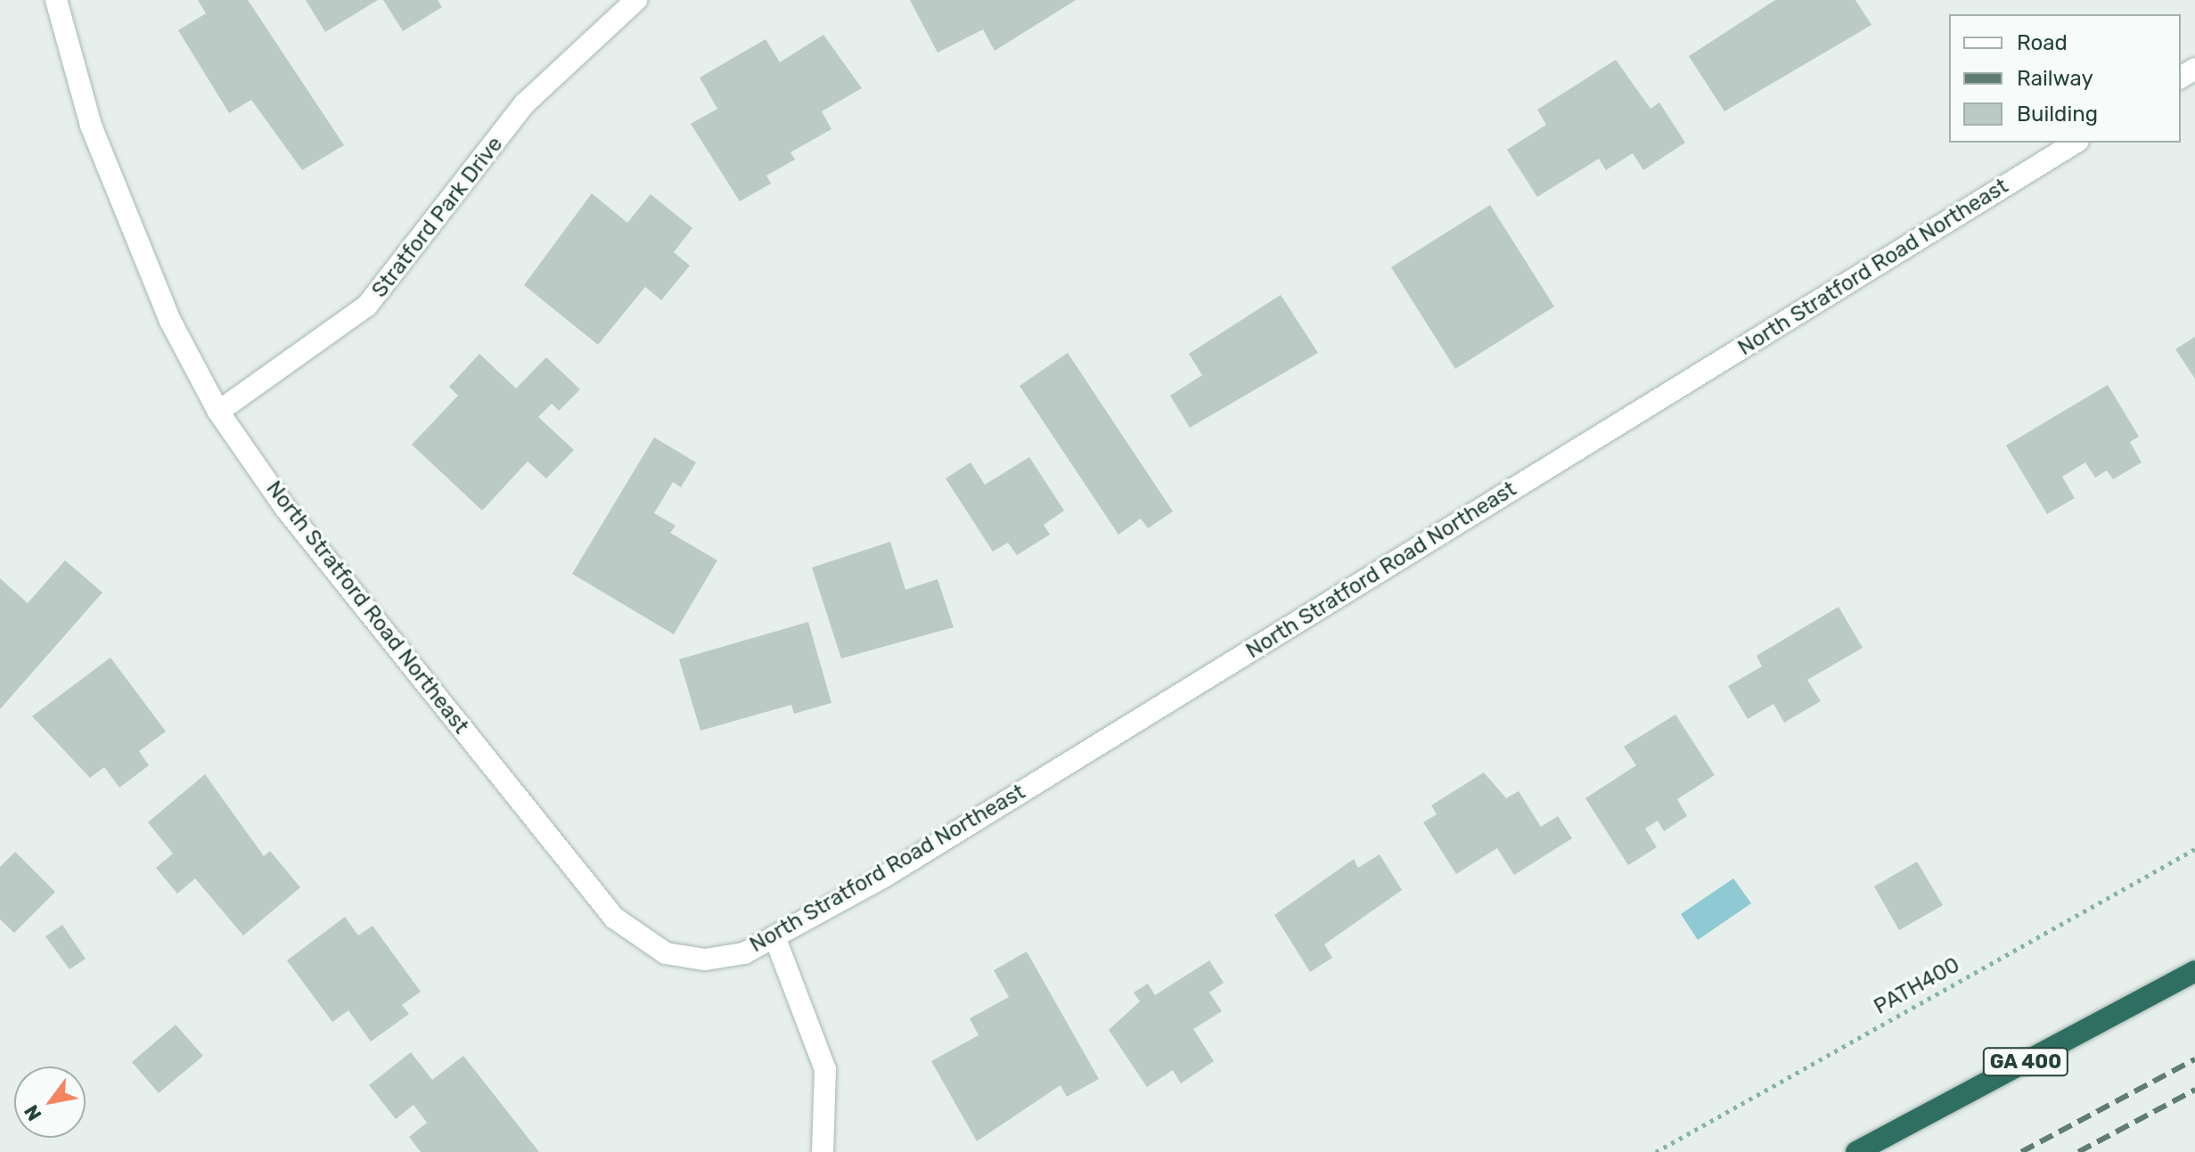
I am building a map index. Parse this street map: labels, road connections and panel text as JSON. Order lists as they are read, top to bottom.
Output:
{
  "streets": {
    "highway": ["GA 400"],
    "street": ["Stratford Park Drive", "North Stratford Road Northeast"],
    "path": ["PATH400"]
  },
  "crossings": [
    ["Stratford Park Drive", "North Stratford Road Northeast"]
  ],
  "legend": ["Road", "Railway", "Building"],
  "north": "bottom left"
}
